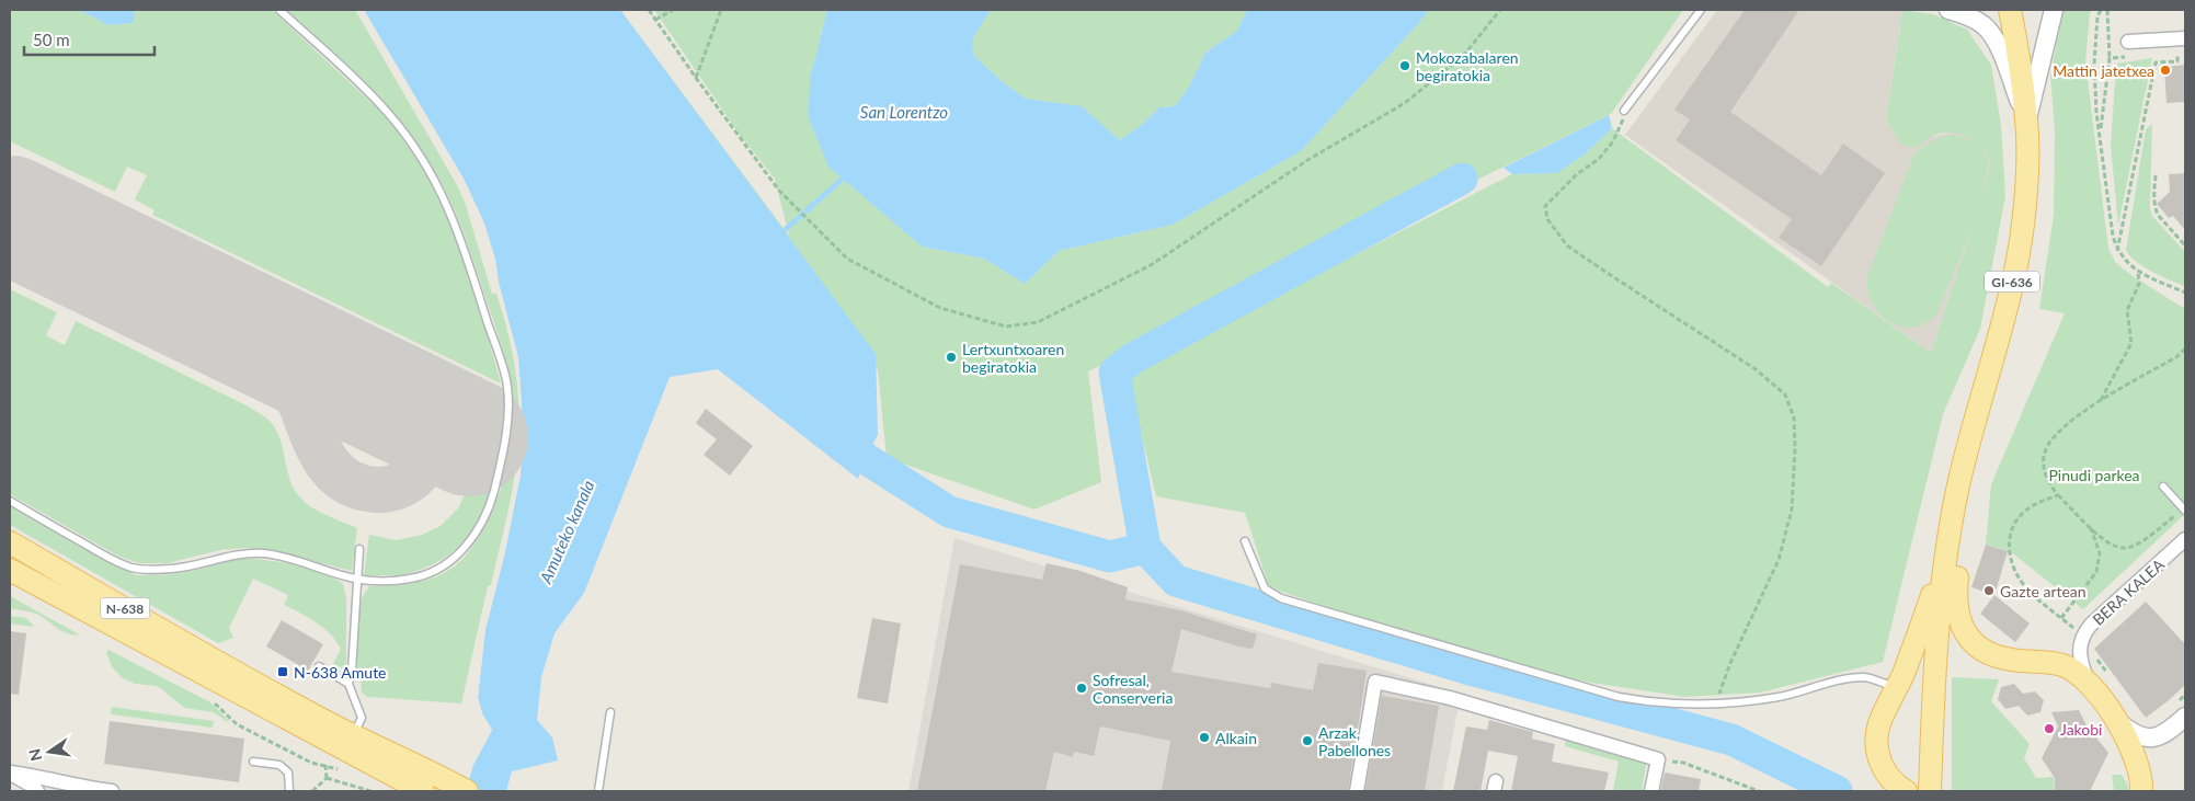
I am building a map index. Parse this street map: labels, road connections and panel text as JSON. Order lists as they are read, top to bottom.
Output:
{
  "streets": {
    "main road": ["GI-636", "N-638"],
    "street": ["BERA KALEA"]
  },
  "water": ["San Lorentzo", "Amuteko kanala"],
  "parks": ["Pinudi parkea"],
  "places": {
    "other": [
      "Mokozabalaren begiratokia",
      "Mattin jatetxea",
      "Lertxuntxoaren begiratokia",
      "Gazte artean",
      "Sofresal, Conserveria",
      "Jakobi",
      "Alkain",
      "Arzak, Pabellones"
    ],
    "transit": ["N-638 Amute"]
  },
  "scale_bar": "50 m",
  "north": "left"
}
